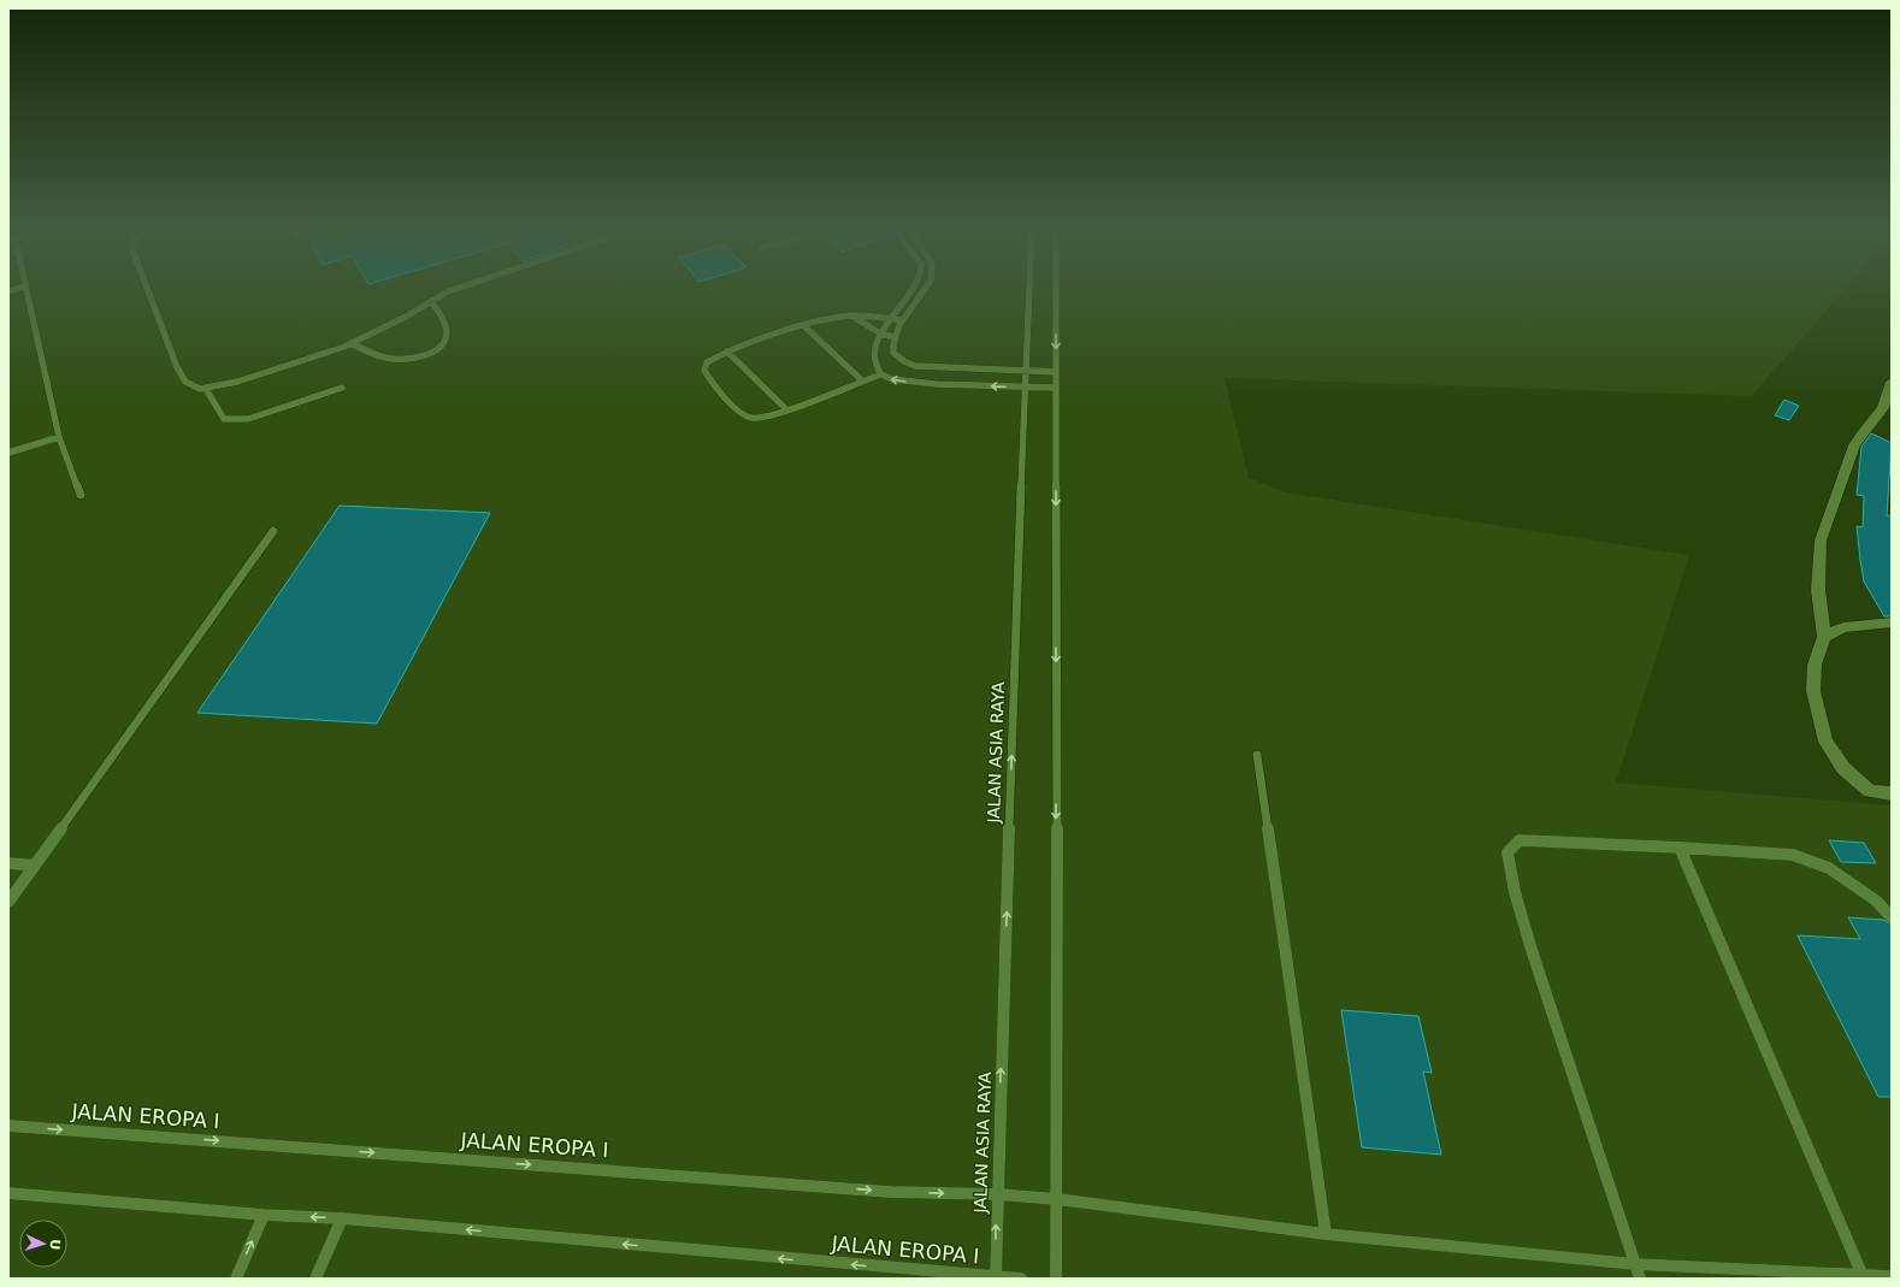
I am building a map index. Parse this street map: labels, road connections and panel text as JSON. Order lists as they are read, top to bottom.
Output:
{
  "streets": {
    "lane": ["JALAN ASIA RAYA", "JALAN EROPA I"]
  },
  "crossings": [
    ["JALAN ASIA RAYA", "JALAN EROPA I"]
  ],
  "north": "right"
}
